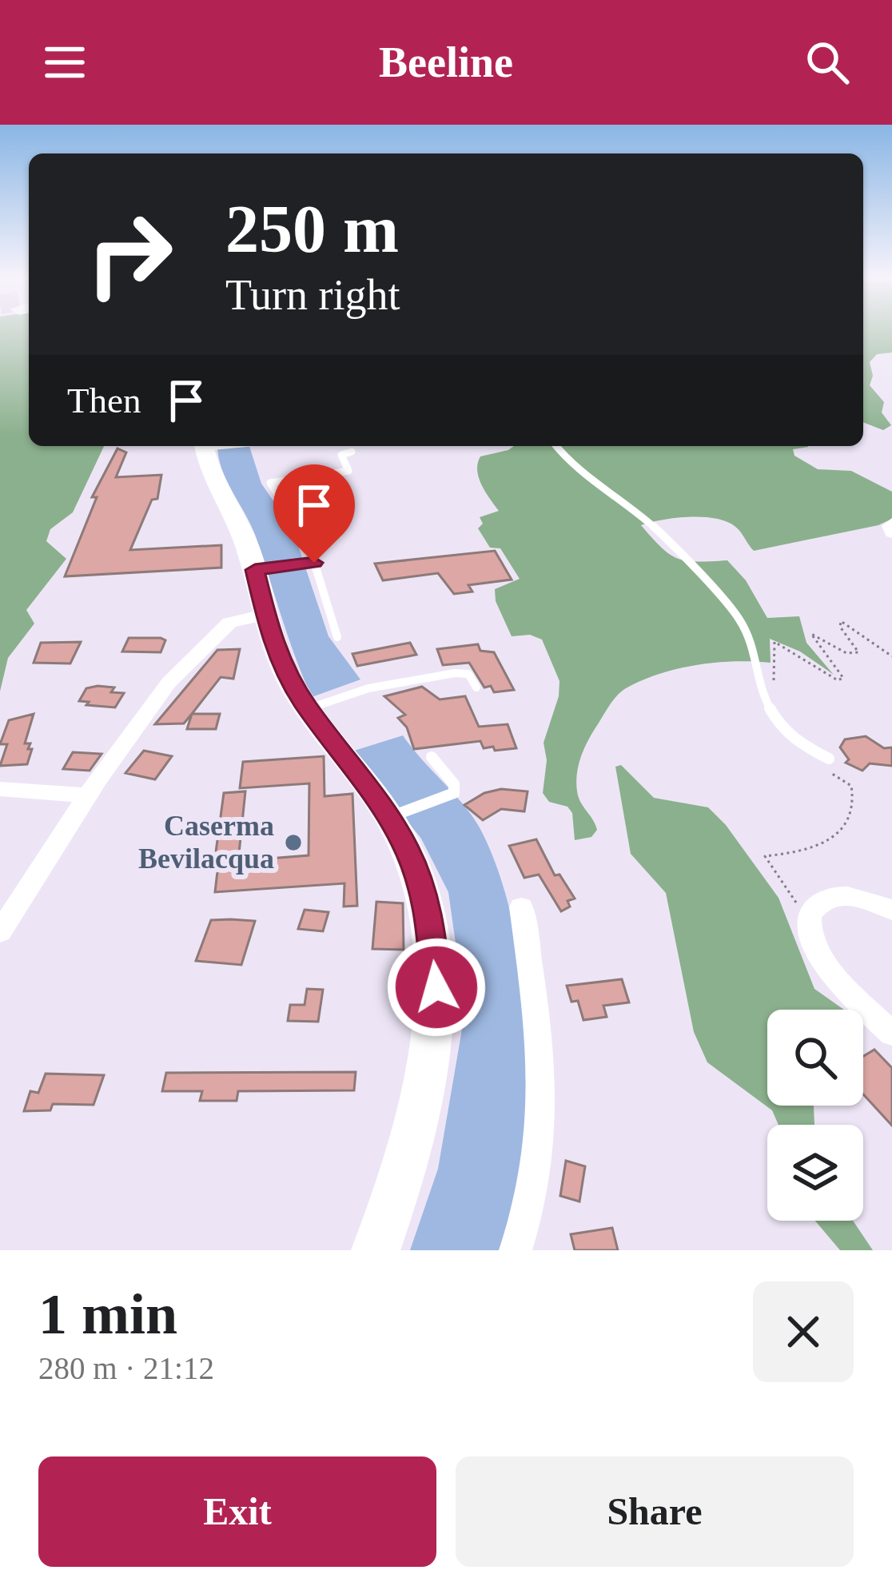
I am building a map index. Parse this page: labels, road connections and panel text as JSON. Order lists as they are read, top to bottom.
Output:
{
  "places": ["Caserma Bevilacqua"],
  "page": {
    "header": "Beeline",
    "turn": ["250 m", "Turn right"],
    "then": "Then",
    "heading": ["1 min", "280 m · 21:12"],
    "buttons": ["Exit", "Share"]
  }
}
